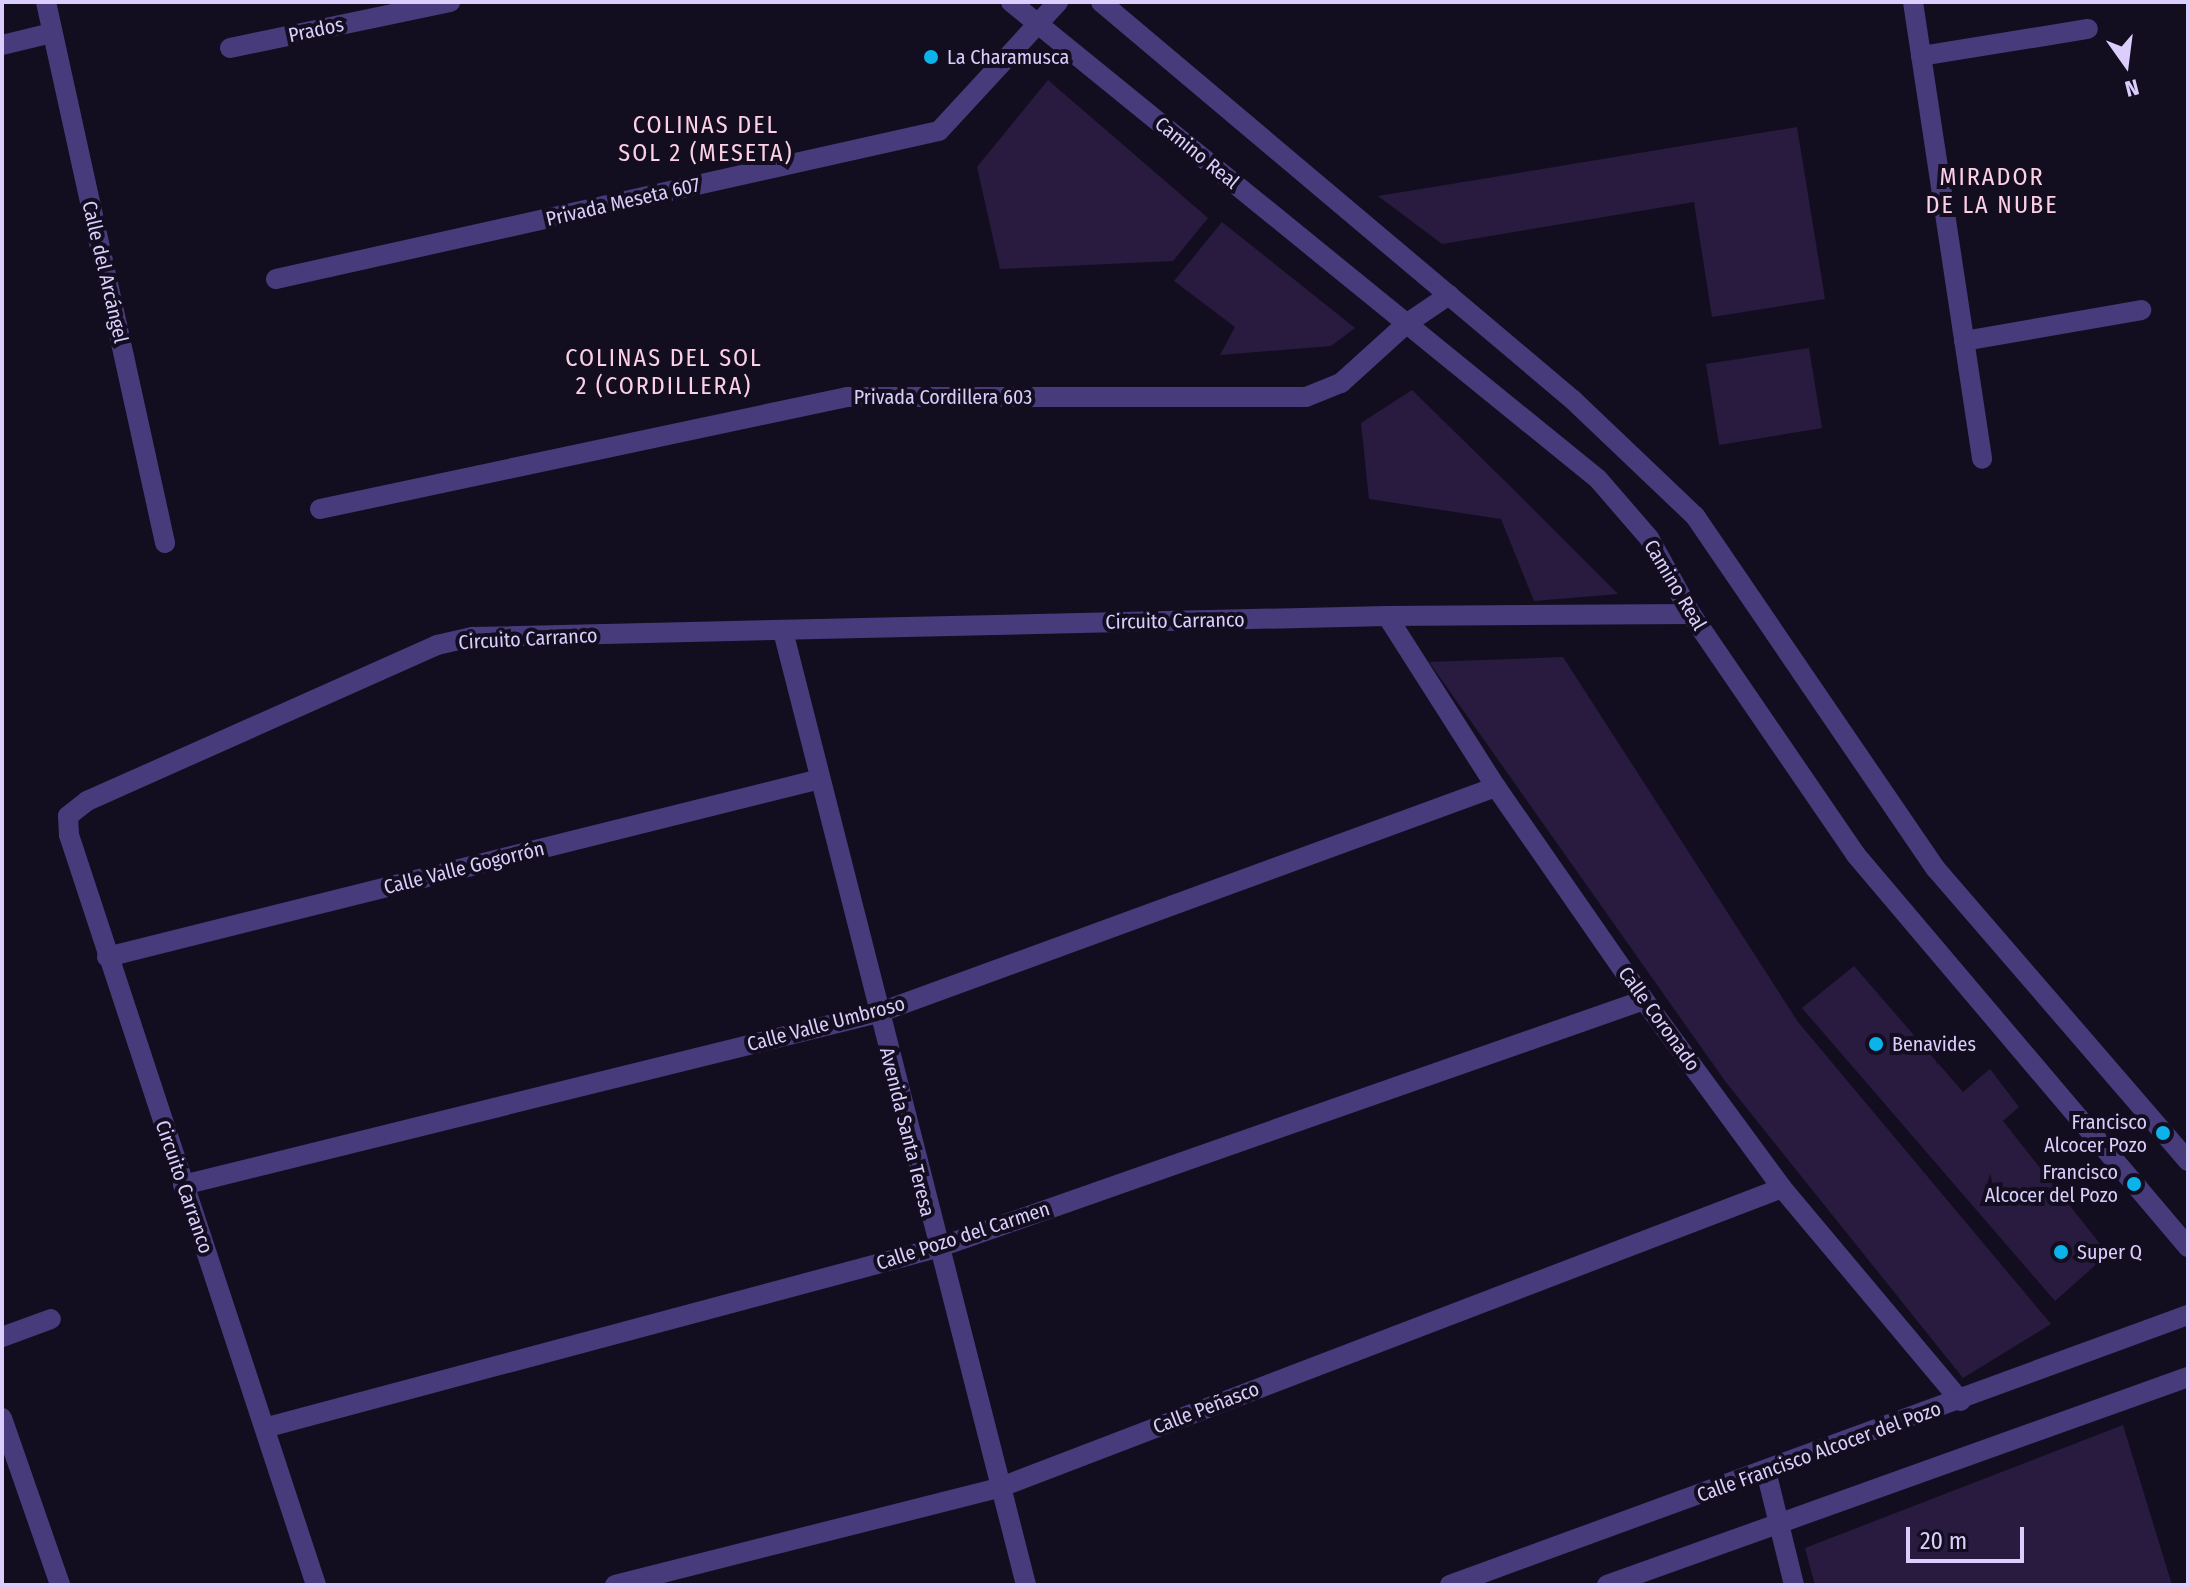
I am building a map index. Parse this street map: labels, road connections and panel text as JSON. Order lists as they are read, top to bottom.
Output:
{
  "streets": {
    "street": [
      "Prados",
      "Camino Real",
      "Privada Meseta 607",
      "Calle del Arcángel",
      "Privada Cordillera 603",
      "Circuito Carranco",
      "Calle Valle Gogorrón",
      "Calle Coronado",
      "Calle Valle Umbroso",
      "Avenida Santa Teresa",
      "Calle Pozo del Carmen",
      "Calle Peñasco",
      "Calle Francisco Alcocer del Pozo"
    ]
  },
  "crossings": [
    ["Camino Real", "Privada Meseta 607"],
    ["Camino Real", "Privada Cordillera 603"],
    ["Camino Real", "Circuito Carranco"],
    ["Circuito Carranco", "Calle Valle Gogorrón"],
    ["Circuito Carranco", "Calle Coronado"],
    ["Circuito Carranco", "Calle Valle Umbroso"],
    ["Circuito Carranco", "Avenida Santa Teresa"],
    ["Circuito Carranco", "Calle Pozo del Carmen"],
    ["Calle Valle Gogorrón", "Avenida Santa Teresa"],
    ["Calle Coronado", "Calle Valle Umbroso"],
    ["Calle Coronado", "Calle Pozo del Carmen"],
    ["Calle Coronado", "Calle Peñasco"],
    ["Calle Coronado", "Calle Francisco Alcocer del Pozo"],
    ["Calle Valle Umbroso", "Avenida Santa Teresa"],
    ["Avenida Santa Teresa", "Calle Pozo del Carmen"],
    ["Avenida Santa Teresa", "Calle Peñasco"]
  ],
  "districts": ["COLINAS DEL SOL 2 (MESETA)", "MIRADOR DE LA NUBE", "COLINAS DEL SOL 2 (CORDILLERA)"],
  "places": [
    "La Charamusca",
    "Benavides",
    "Francisco Alcocer Pozo",
    "Francisco Alcocer del Pozo",
    "Super Q"
  ],
  "scale_bar": "20 m",
  "north": "bottom"
}
